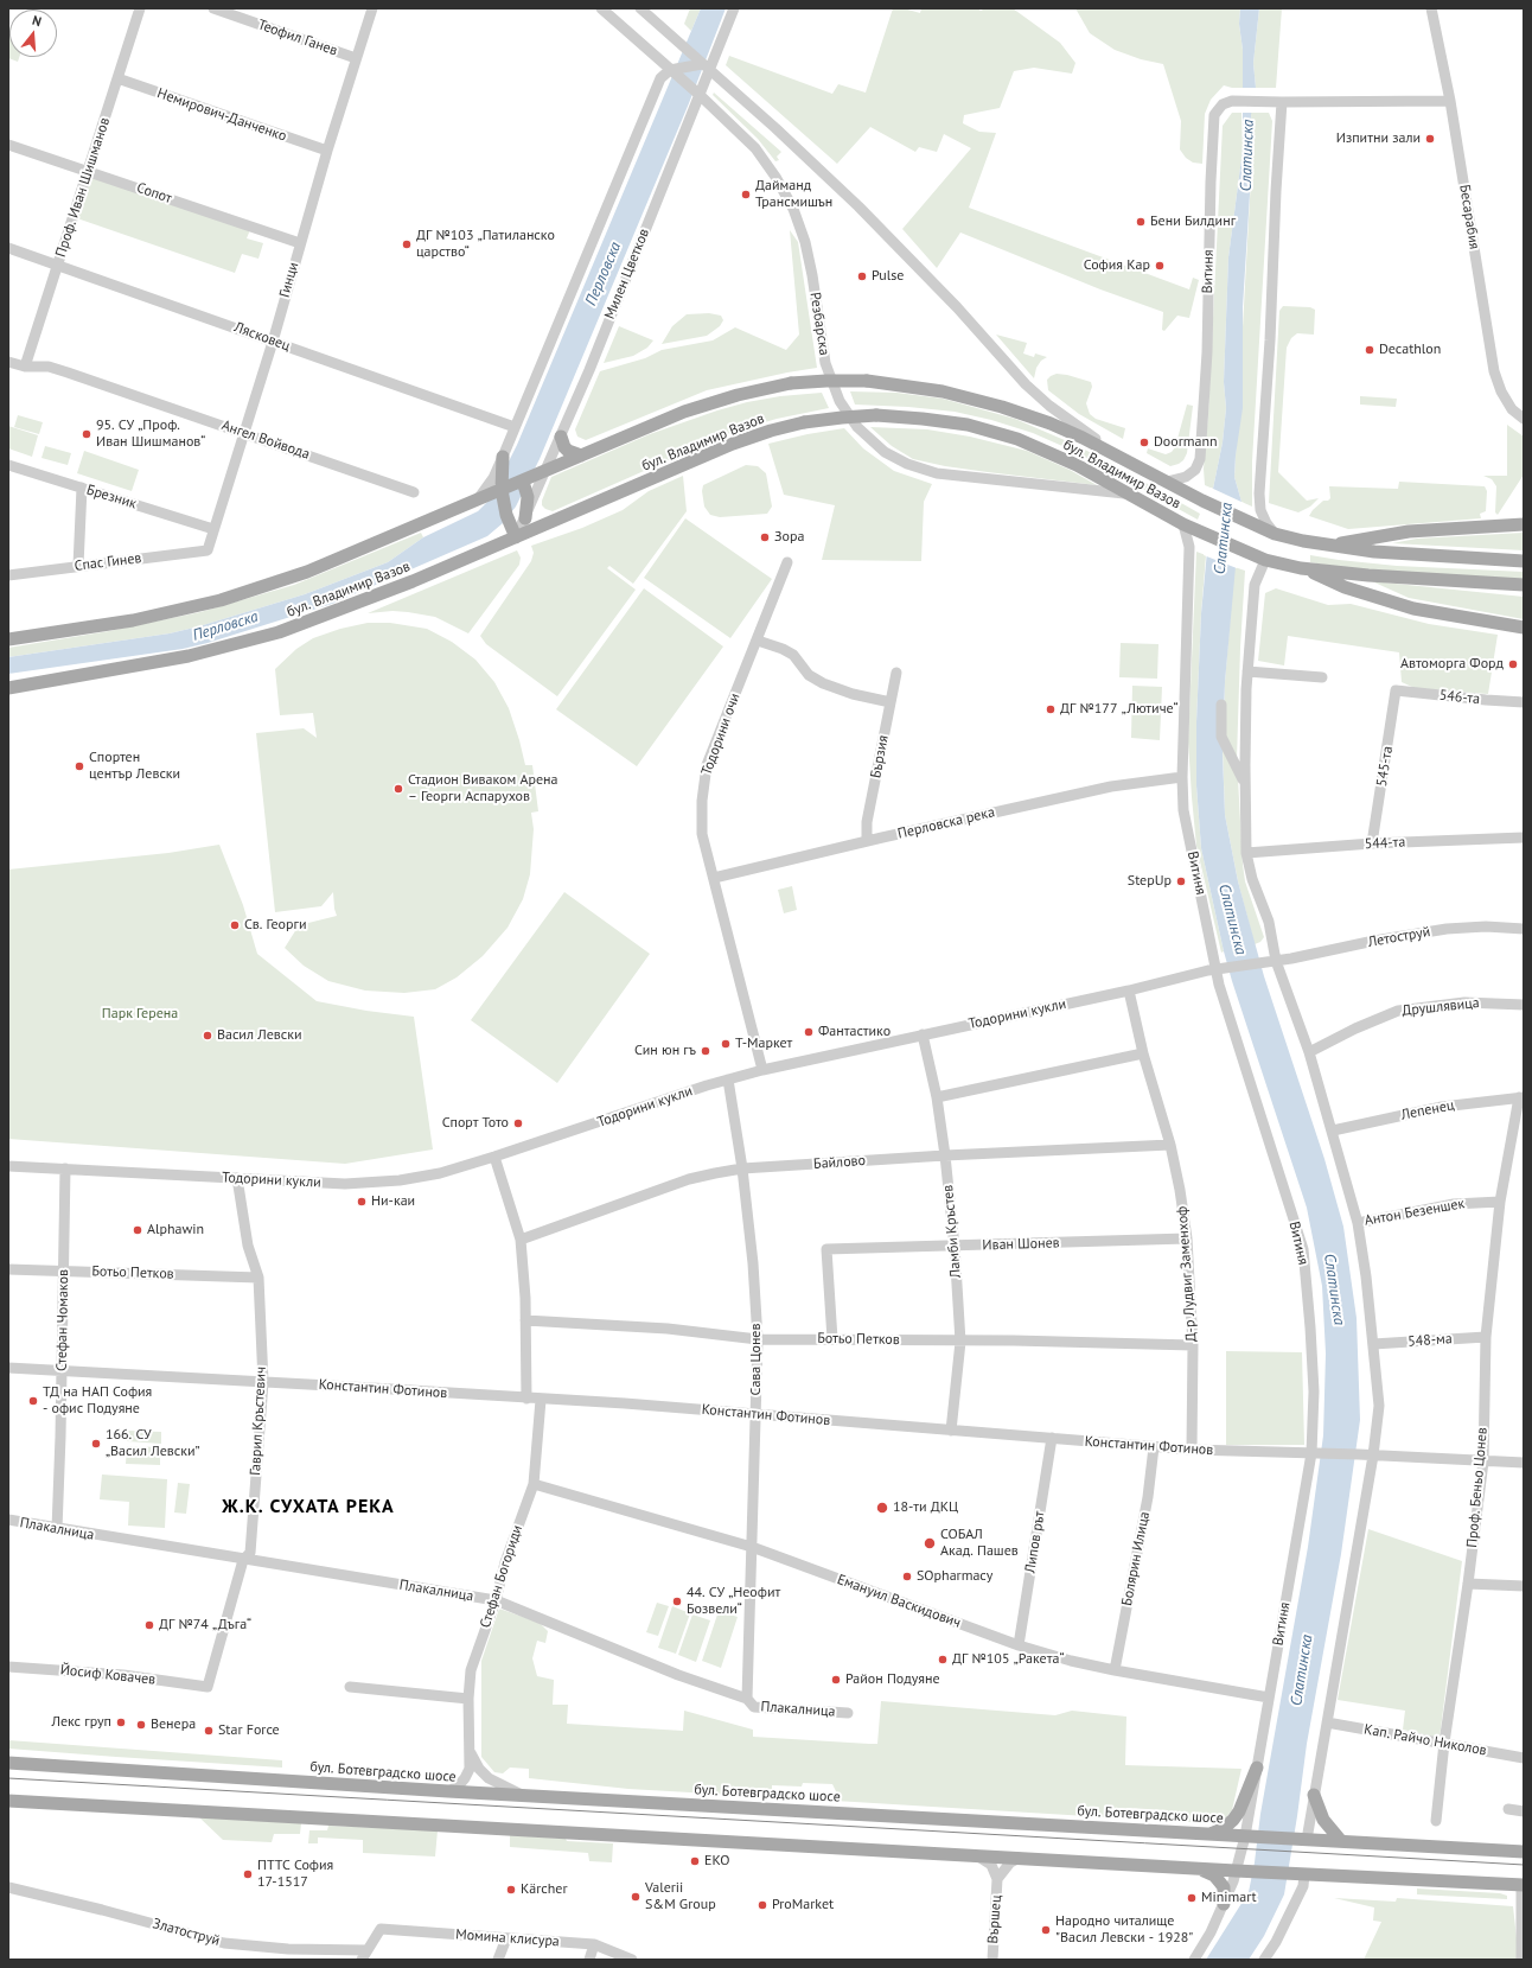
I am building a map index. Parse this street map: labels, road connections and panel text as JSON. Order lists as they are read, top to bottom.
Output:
{
  "streets": {
    "main road": ["бул. Владимир Вазов", "бул. Ботевградско шосе"],
    "street": [
      "Теофил Ганев",
      "Немирович-Данченко",
      "Проф. Иван Шишманов",
      "Сопот",
      "Бесарабия",
      "Витиня",
      "Милен Цветков",
      "Гинци",
      "Резбарска",
      "Лясковец",
      "Ангел Войвода",
      "Брезник",
      "Спас Гинев",
      "546-та",
      "Тодорини очи",
      "Бързия",
      "545-та",
      "Перловска река",
      "544-та",
      "Летоструй",
      "Друшлявица",
      "Тодорини кукли",
      "Лепенец",
      "Байлово",
      "Антон Безеншек",
      "Ламби Кръстев",
      "Иван Шонев",
      "Ботьо Петков",
      "Д-р Лудвиг Заменхоф",
      "Стефан Чомаков",
      "548-ма",
      "Сава Цонев",
      "Константин Фотинов",
      "Гаврил Кръстевич",
      "Проф. Беньо Цонев",
      "Плакалница",
      "Липов рът",
      "Болярин Илица",
      "Стефан Богориди",
      "Емануил Васкидович",
      "Йосиф Ковачев",
      "Кап. Райчо Николов",
      "Вършец",
      "Златоструй",
      "Момина клисура"
    ]
  },
  "crossings": [
    ["Теофил Ганев", "Гинци"],
    ["Немирович-Данченко", "Проф. Иван Шишманов"],
    ["Немирович-Данченко", "Гинци"],
    ["Проф. Иван Шишманов", "Сопот"],
    ["Проф. Иван Шишманов", "Лясковец"],
    ["Проф. Иван Шишманов", "Ангел Войвода"],
    ["Сопот", "Гинци"],
    ["Бесарабия", "Витиня"],
    ["Витиня", "бул. Владимир Вазов"],
    ["Витиня", "Перловска река"],
    ["Витиня", "Тодорини кукли"],
    ["Витиня", "Константин Фотинов"],
    ["Витиня", "Емануил Васкидович"],
    ["Витиня", "бул. Ботевградско шосе"],
    ["Милен Цветков", "Резбарска"],
    ["Милен Цветков", "бул. Владимир Вазов"],
    ["Гинци", "Лясковец"],
    ["Гинци", "Ангел Войвода"],
    ["Гинци", "Брезник"],
    ["Гинци", "Спас Гинев"],
    ["Резбарска", "бул. Владимир Вазов"],
    ["546-та", "545-та"],
    ["Тодорини очи", "Перловска река"],
    ["Тодорини очи", "Тодорини кукли"],
    ["Бързия", "Перловска река"],
    ["545-та", "544-та"],
    ["Летоструй", "Тодорини кукли"],
    ["Тодорини кукли", "Ламби Кръстев"],
    ["Тодорини кукли", "Д-р Лудвиг Заменхоф"],
    ["Тодорини кукли", "Стефан Чомаков"],
    ["Тодорини кукли", "Сава Цонев"],
    ["Тодорини кукли", "Гаврил Кръстевич"],
    ["Лепенец", "Проф. Беньо Цонев"],
    ["Байлово", "Ламби Кръстев"],
    ["Байлово", "Д-р Лудвиг Заменхоф"],
    ["Байлово", "Сава Цонев"],
    ["Антон Безеншек", "Проф. Беньо Цонев"],
    ["Ламби Кръстев", "Иван Шонев"],
    ["Ламби Кръстев", "Ботьо Петков"],
    ["Ламби Кръстев", "Константин Фотинов"],
    ["Иван Шонев", "Ботьо Петков"],
    ["Иван Шонев", "Д-р Лудвиг Заменхоф"],
    ["Ботьо Петков", "Д-р Лудвиг Заменхоф"],
    ["Ботьо Петков", "Стефан Чомаков"],
    ["Ботьо Петков", "Сава Цонев"],
    ["Ботьо Петков", "Гаврил Кръстевич"],
    ["Д-р Лудвиг Заменхоф", "Константин Фотинов"],
    ["Стефан Чомаков", "Константин Фотинов"],
    ["Стефан Чомаков", "Плакалница"],
    ["548-ма", "Проф. Беньо Цонев"],
    ["Сава Цонев", "Константин Фотинов"],
    ["Сава Цонев", "Плакалница"],
    ["Сава Цонев", "Емануил Васкидович"],
    ["Константин Фотинов", "Гаврил Кръстевич"],
    ["Константин Фотинов", "Проф. Беньо Цонев"],
    ["Константин Фотинов", "Липов рът"],
    ["Константин Фотинов", "Болярин Илица"],
    ["Константин Фотинов", "Стефан Богориди"],
    ["Гаврил Кръстевич", "Плакалница"],
    ["Гаврил Кръстевич", "Йосиф Ковачев"],
    ["Проф. Беньо Цонев", "Кап. Райчо Николов"],
    ["Плакалница", "Стефан Богориди"],
    ["Липов рът", "Емануил Васкидович"],
    ["Болярин Илица", "Емануил Васкидович"],
    ["Стефан Богориди", "Емануил Васкидович"],
    ["Стефан Богориди", "бул. Ботевградско шосе"],
    ["Златоструй", "Момина клисура"]
  ],
  "districts": ["Ж.К. СУХАТА РЕКА"],
  "water": ["Слатинска", "Перловска"],
  "parks": ["Парк Герена"],
  "places": [
    "Изпитни зали",
    "Дайманд Трансмишън",
    "Бени Билдинг",
    "ДГ №103 „Патиланско царство“",
    "София Кар",
    "Pulse",
    "Decathlon",
    "95. СУ „Проф. Иван Шишманов“",
    "Doormann",
    "Зора",
    "Автоморга Форд",
    "ДГ №177 „Лютиче“",
    "Спортен център Левски",
    "Стадион Виваком Арена – Георги Аспарухов",
    "StepUp",
    "Св. Георги",
    "Фантастико",
    "Васил Левски",
    "Т-Маркет",
    "Син юн гъ",
    "Спорт Тото",
    "Ни-каи",
    "Alphawin",
    "ТД на НАП София - офис Подуяне",
    "166. СУ „Васил Левски”",
    "18-ти ДКЦ",
    "СОБАЛ Акад. Пашев",
    "SOpharmacy",
    "44. СУ „Неофит Бозвели“",
    "ДГ №74 „Дъга“",
    "ДГ №105 „Ракета“",
    "Район Подуяне",
    "Лекс груп",
    "Венера",
    "Star Force",
    "EKO",
    "ПТТС София 17-1517",
    "Кärcher",
    "Valerii S&M Group",
    "Minimart",
    "ProMarket",
    "Народно читалище \"Васил Левски - 1928\""
  ],
  "north": "top"
}
